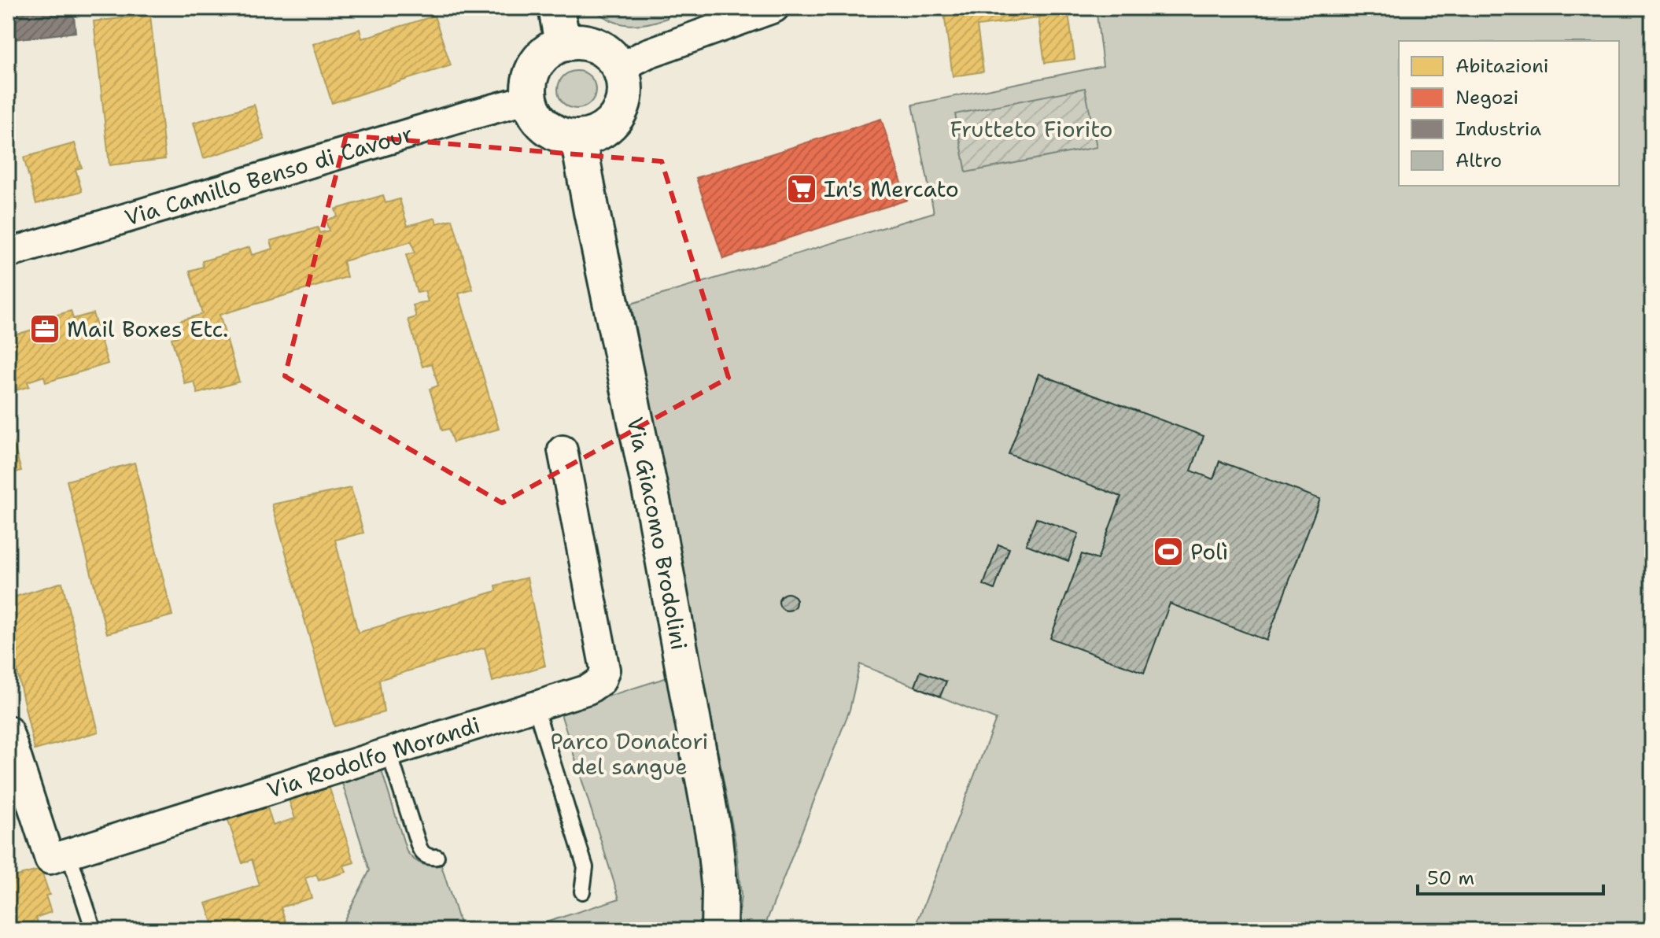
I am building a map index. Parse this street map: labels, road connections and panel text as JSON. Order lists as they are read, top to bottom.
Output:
{
  "streets": {
    "street": ["Via Camillo Benso di Cavour", "Via Giacomo Brodolini", "Via Rodolfo Morandi"]
  },
  "crossings": [
    ["Via Camillo Benso di Cavour", "Via Giacomo Brodolini"]
  ],
  "parks": ["Frutteto Fiorito", "Parco Donatori del sangue"],
  "places": {
    "supermarket": ["In's Mercato"],
    "office": ["Mail Boxes Etc."],
    "sports": ["Polì"]
  },
  "legend": [
    "Abitazioni",
    "Negozi",
    "Industria",
    "Altro"
  ],
  "scale_bar": "50 m"
}
